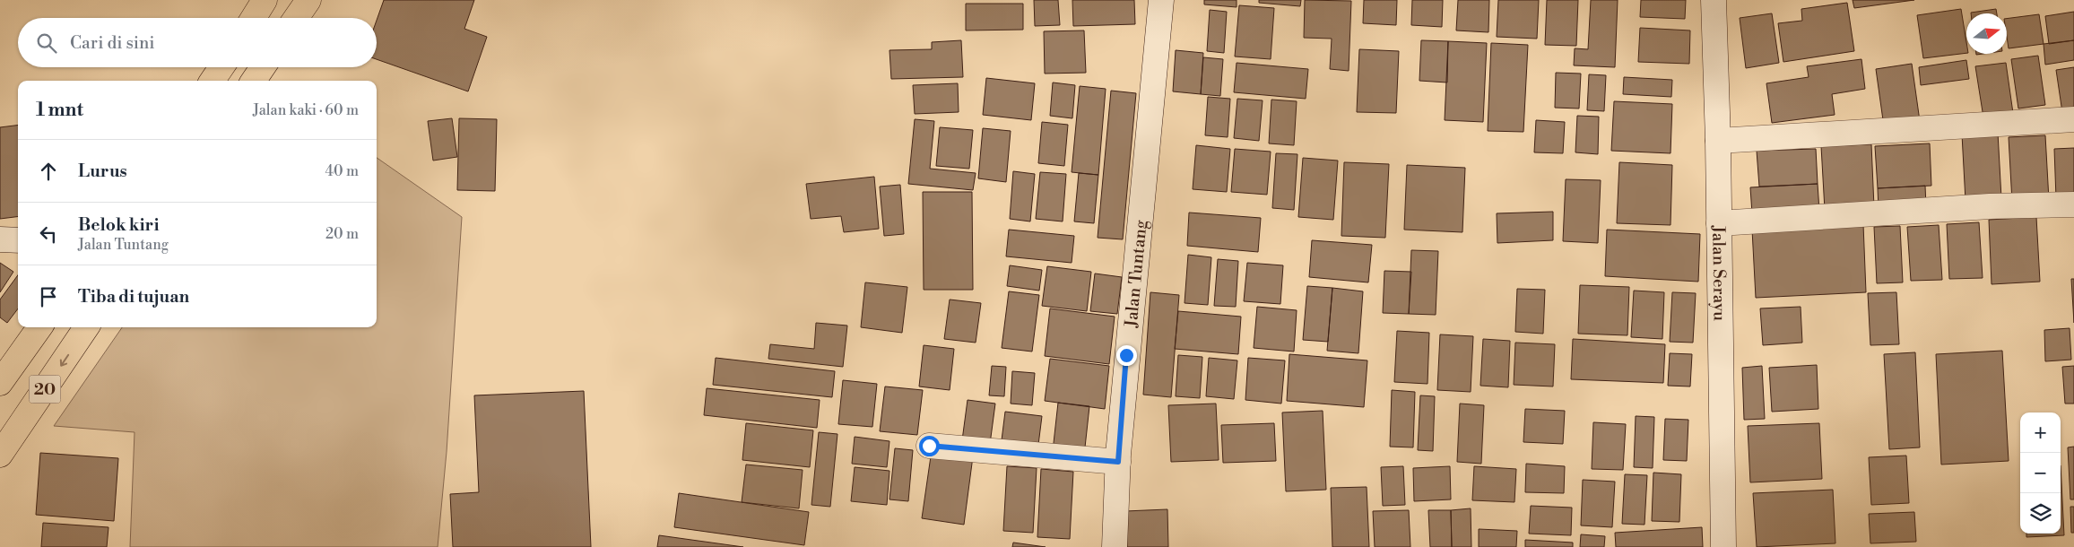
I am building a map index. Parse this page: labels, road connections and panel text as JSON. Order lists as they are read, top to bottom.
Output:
{
  "streets": {
    "highway": ["20"],
    "street": ["Jalan Tuntang", "Jalan Serayu"]
  },
  "north": "right",
  "page": {
    "search": "Cari di sini",
    "heading": ["1 mnt", "Jalan kaki · 60 m"],
    "list": [
      ["Lurus", "40 m"],
      ["Belok kiri", "Jalan Tuntang", "20 m"],
      "Tiba di tujuan"
    ],
    "map_buttons": ["+", "−"]
  }
}
